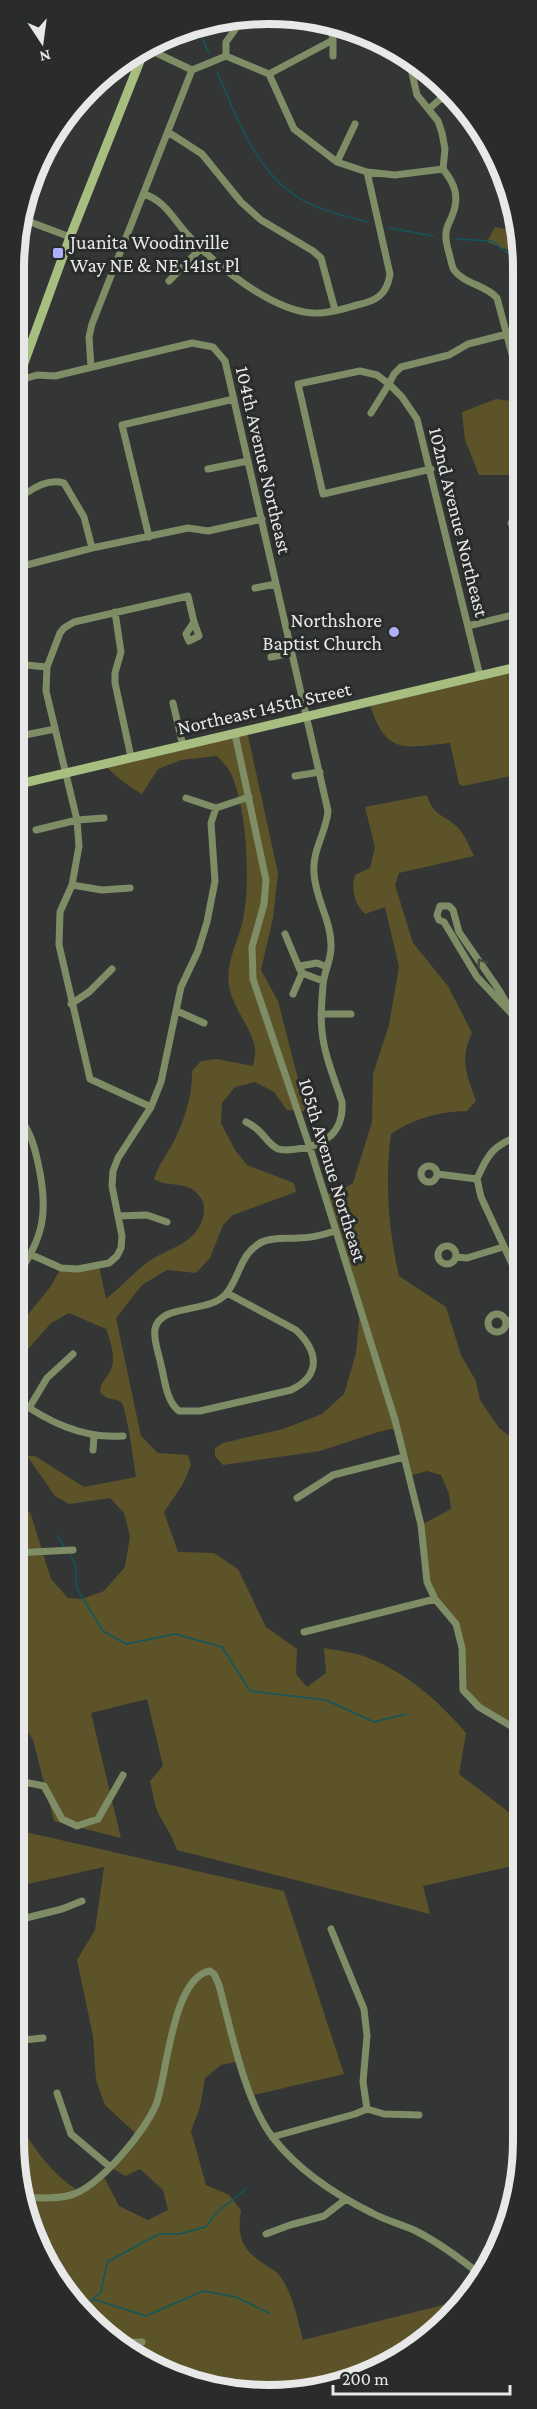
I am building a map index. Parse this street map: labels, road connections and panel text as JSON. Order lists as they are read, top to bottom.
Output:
{
  "streets": {
    "street": [
      "104th Avenue Northeast",
      "102nd Avenue Northeast",
      "Northeast 145th Street",
      "105th Avenue Northeast"
    ]
  },
  "crossings": [
    ["104th Avenue Northeast", "Northeast 145th Street"],
    ["104th Avenue Northeast", "105th Avenue Northeast"],
    ["102nd Avenue Northeast", "Northeast 145th Street"],
    ["Northeast 145th Street", "105th Avenue Northeast"]
  ],
  "places": {
    "transit": ["Juanita Woodinville Way NE & NE 141st Pl"],
    "other": ["Northshore Baptist Church"]
  },
  "scale_bar": "200 m",
  "north": "bottom"
}
